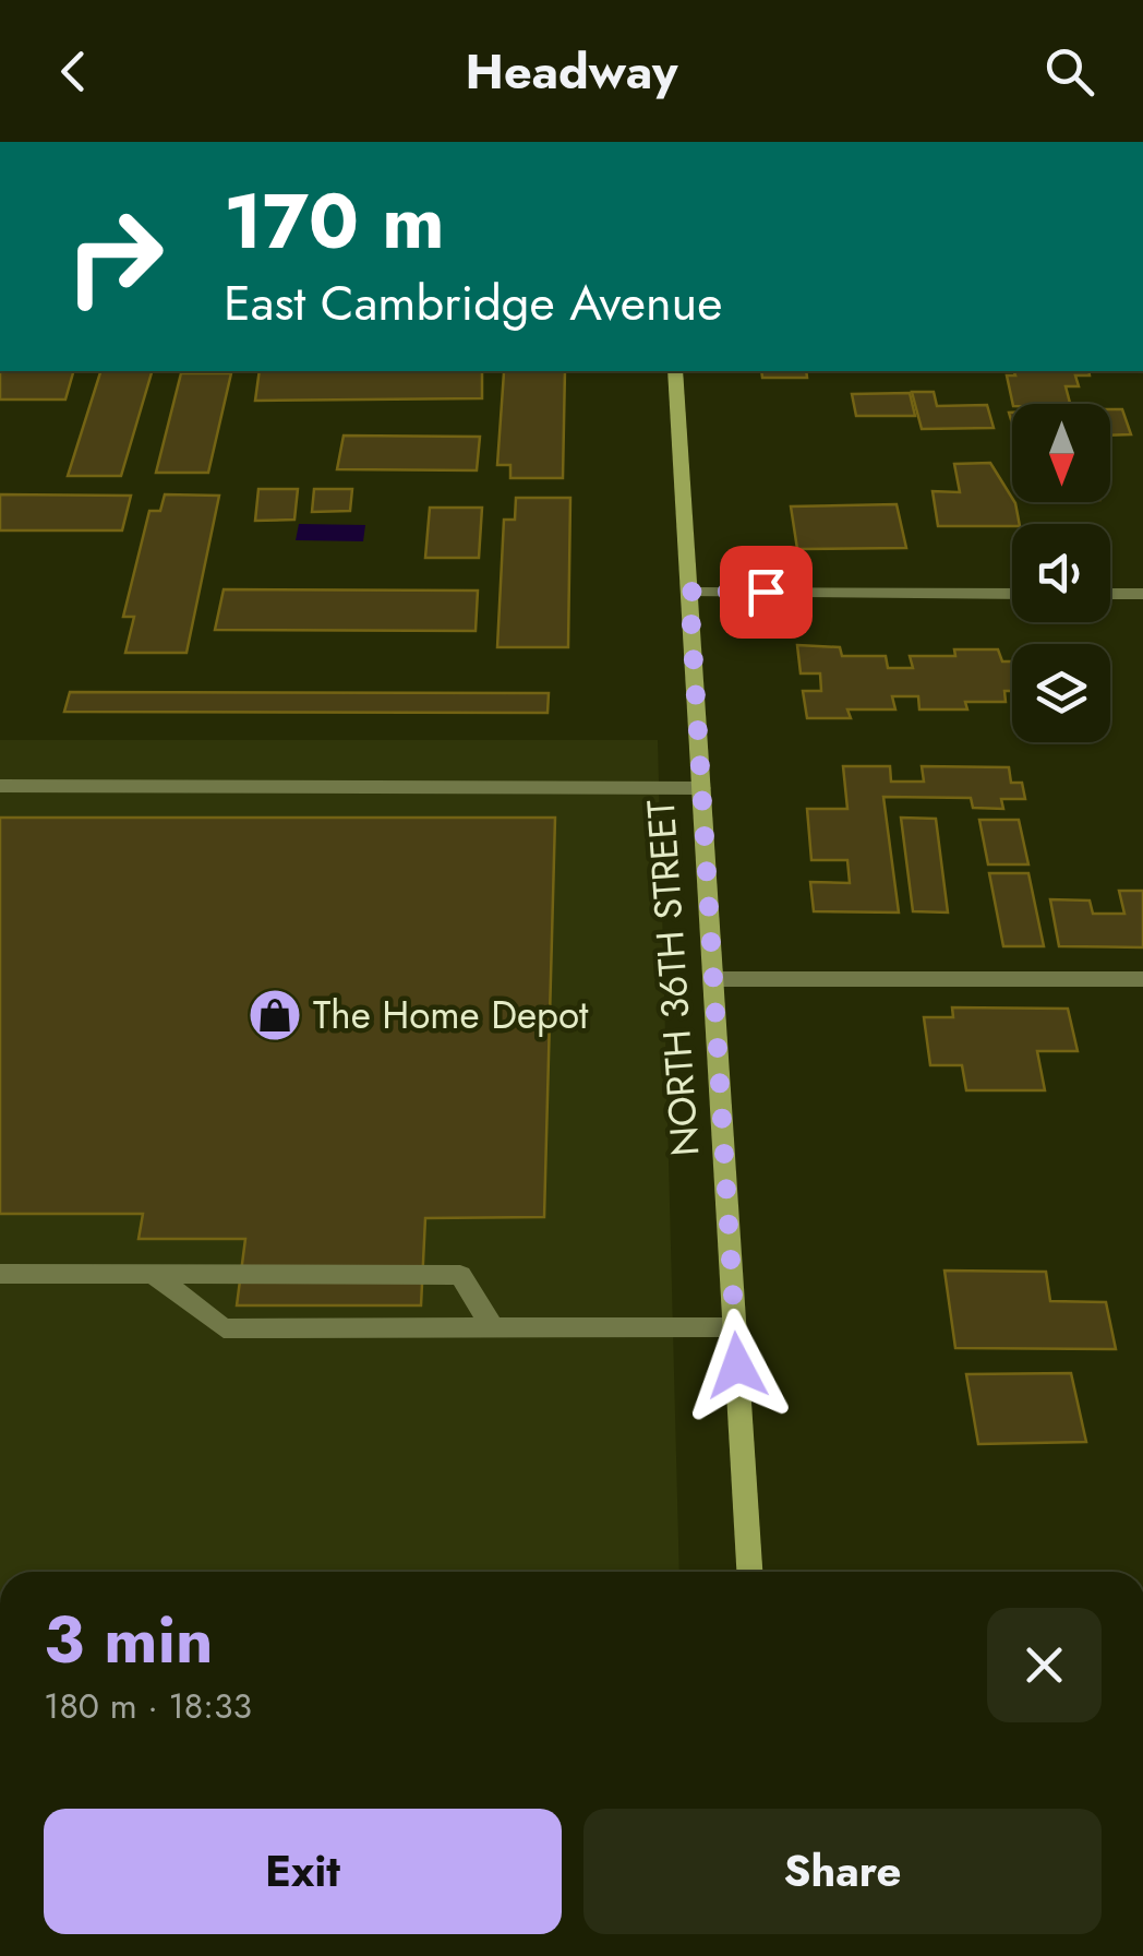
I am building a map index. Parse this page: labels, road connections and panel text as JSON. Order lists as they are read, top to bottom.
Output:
{
  "streets": {
    "main road": ["NORTH 36TH STREET"]
  },
  "places": {
    "shop": ["The Home Depot"]
  },
  "north": "bottom",
  "page": {
    "header": "Headway",
    "turn": ["170 m", "East Cambridge Avenue"],
    "heading": ["3 min", "180 m · 18:33"],
    "buttons": ["Exit", "Share"]
  }
}
